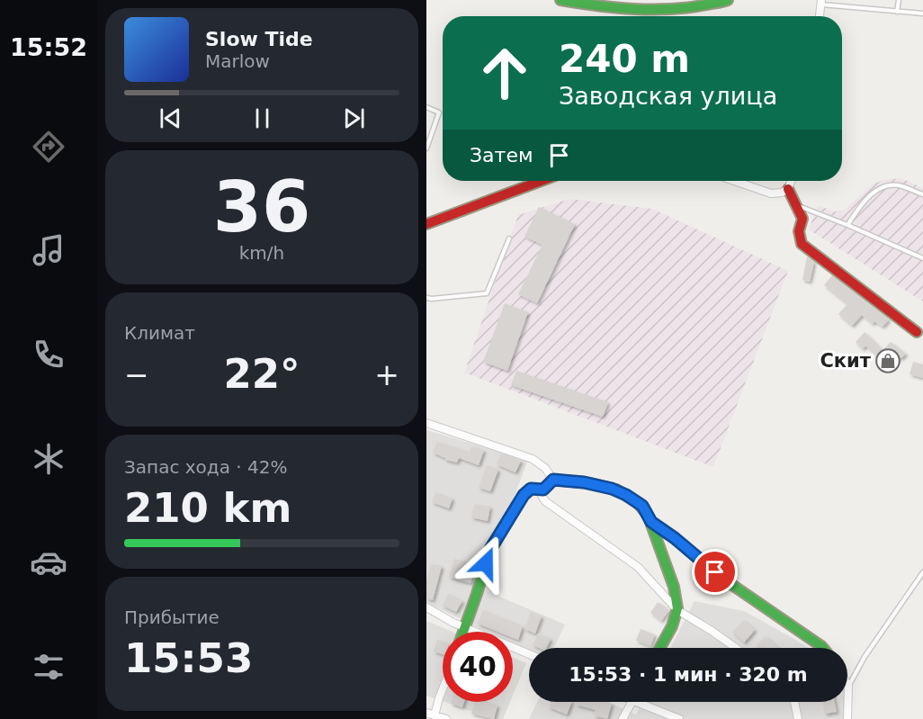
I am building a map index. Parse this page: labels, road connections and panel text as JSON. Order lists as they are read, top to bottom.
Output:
{
  "places": {
    "shop": ["Скит"]
  },
  "page": {
    "tabs": "15:52",
    "turn": ["240 m", "Заводская улица"],
    "song": ["Slow Tide", "Marlow"],
    "then": "Затем",
    "tile": [
      ["36", "km/h"],
      "Климат",
      ["Запас хода · 42%", "210 km"],
      ["Прибытие", "15:53"]
    ],
    "heat": ["−", "22°", "+"],
    "limit": "40",
    "trip": "15:53 · 1 мин · 320 m"
  }
}
